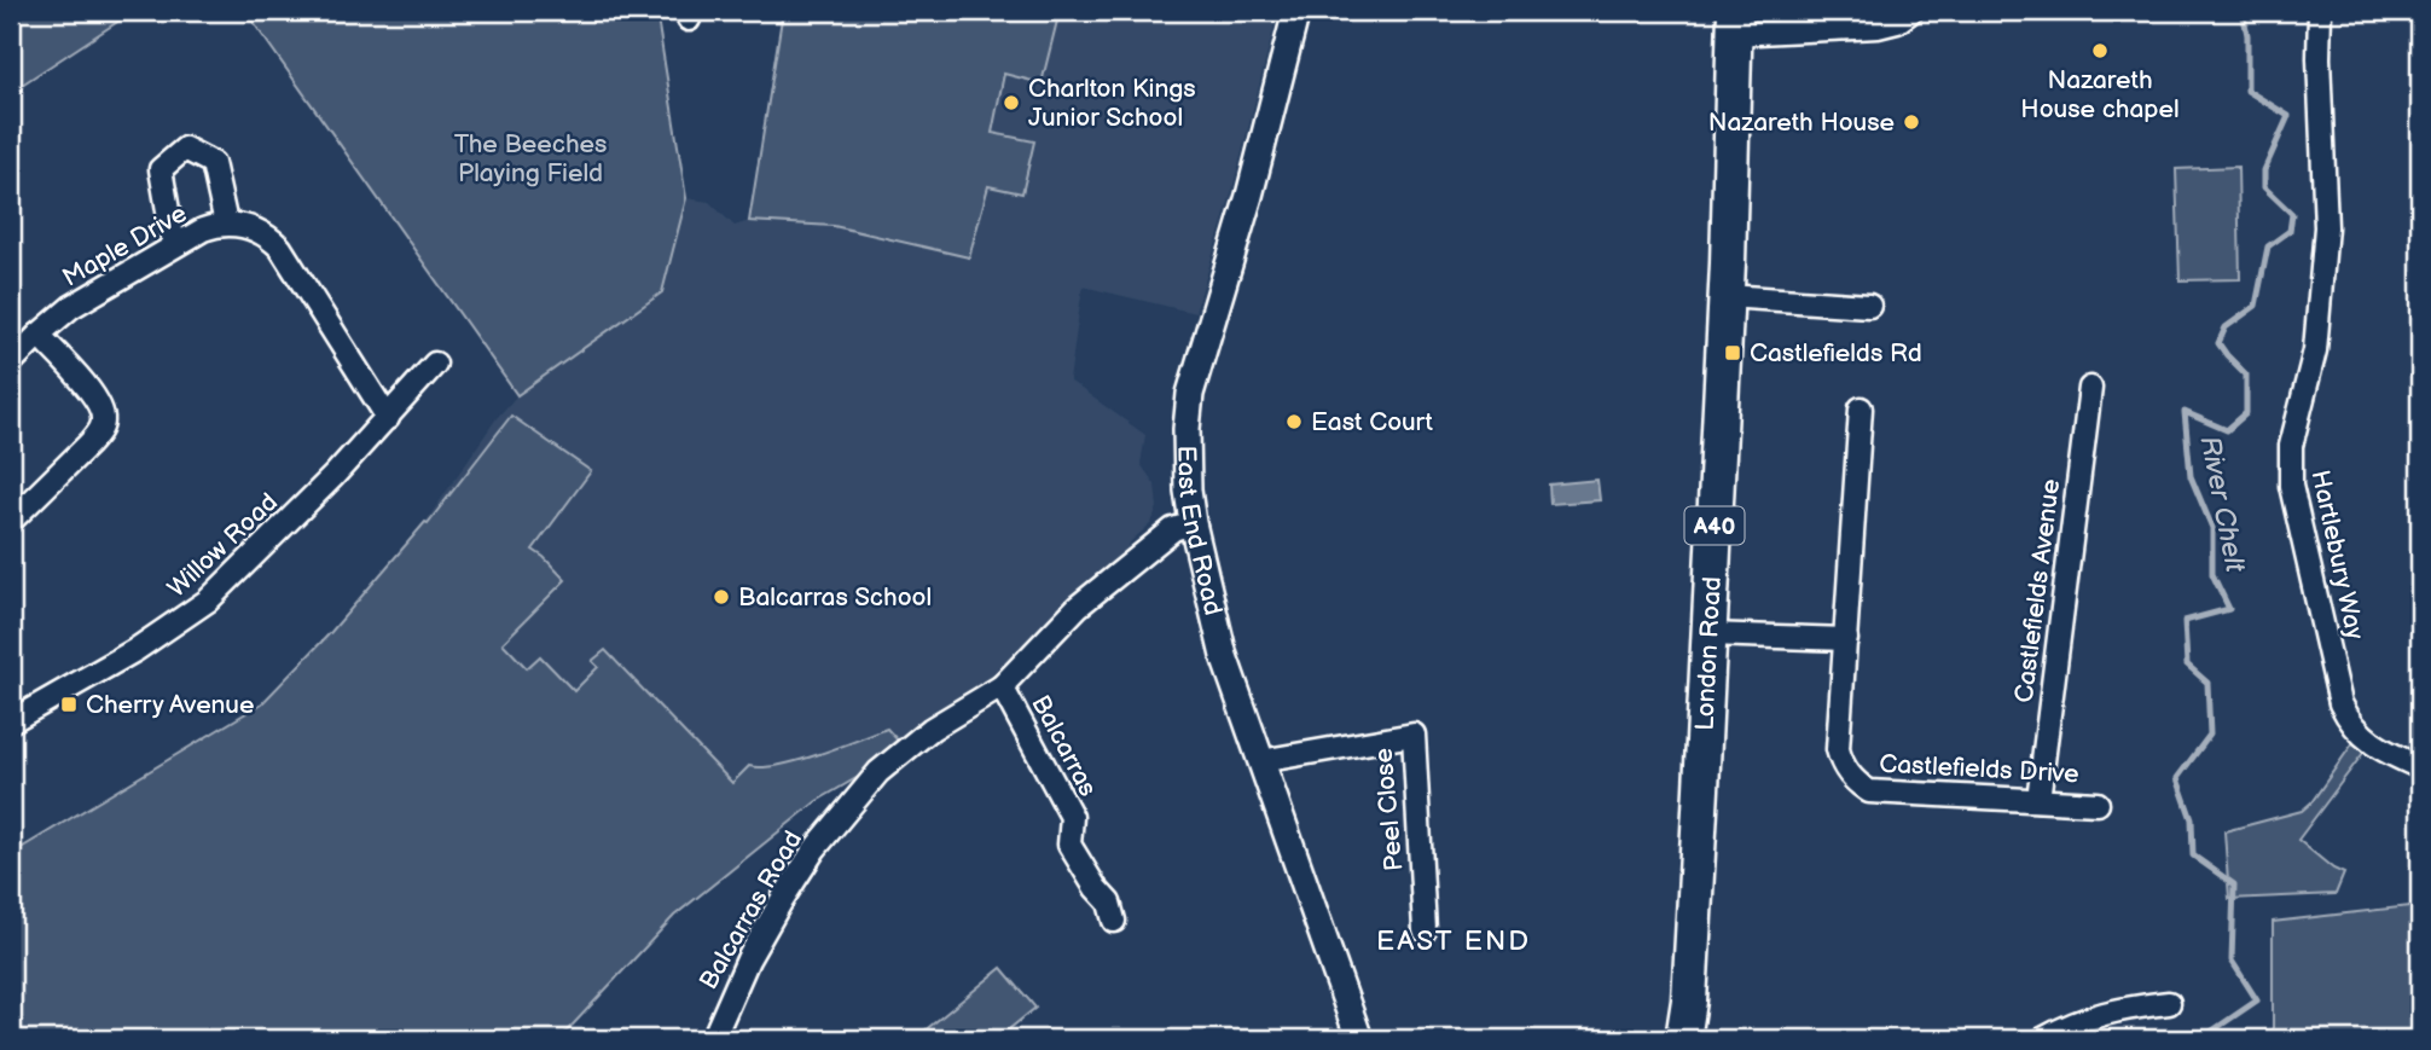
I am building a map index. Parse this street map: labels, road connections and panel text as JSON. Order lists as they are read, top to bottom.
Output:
{
  "streets": {
    "highway": ["A40", "London Road"],
    "street": [
      "Maple Drive",
      "East End Road",
      "Willow Road",
      "Hartlebury Way",
      "Castlefields Avenue",
      "Balcarras",
      "Castlefields Drive",
      "Peel Close",
      "Balcarras Road"
    ]
  },
  "crossings": [
    ["Maple Drive", "Willow Road"],
    ["East End Road", "Peel Close"],
    ["East End Road", "Balcarras Road"],
    ["Castlefields Avenue", "Castlefields Drive"],
    ["Balcarras", "Balcarras Road"]
  ],
  "districts": ["EAST END"],
  "water": ["River Chelt"],
  "parks": ["The Beeches Playing Field"],
  "places": {
    "other": [
      "Nazareth House chapel",
      "Charlton Kings Junior School",
      "Nazareth House",
      "East Court",
      "Balcarras School"
    ],
    "transit": ["Castlefields Rd", "Cherry Avenue"]
  }
}
